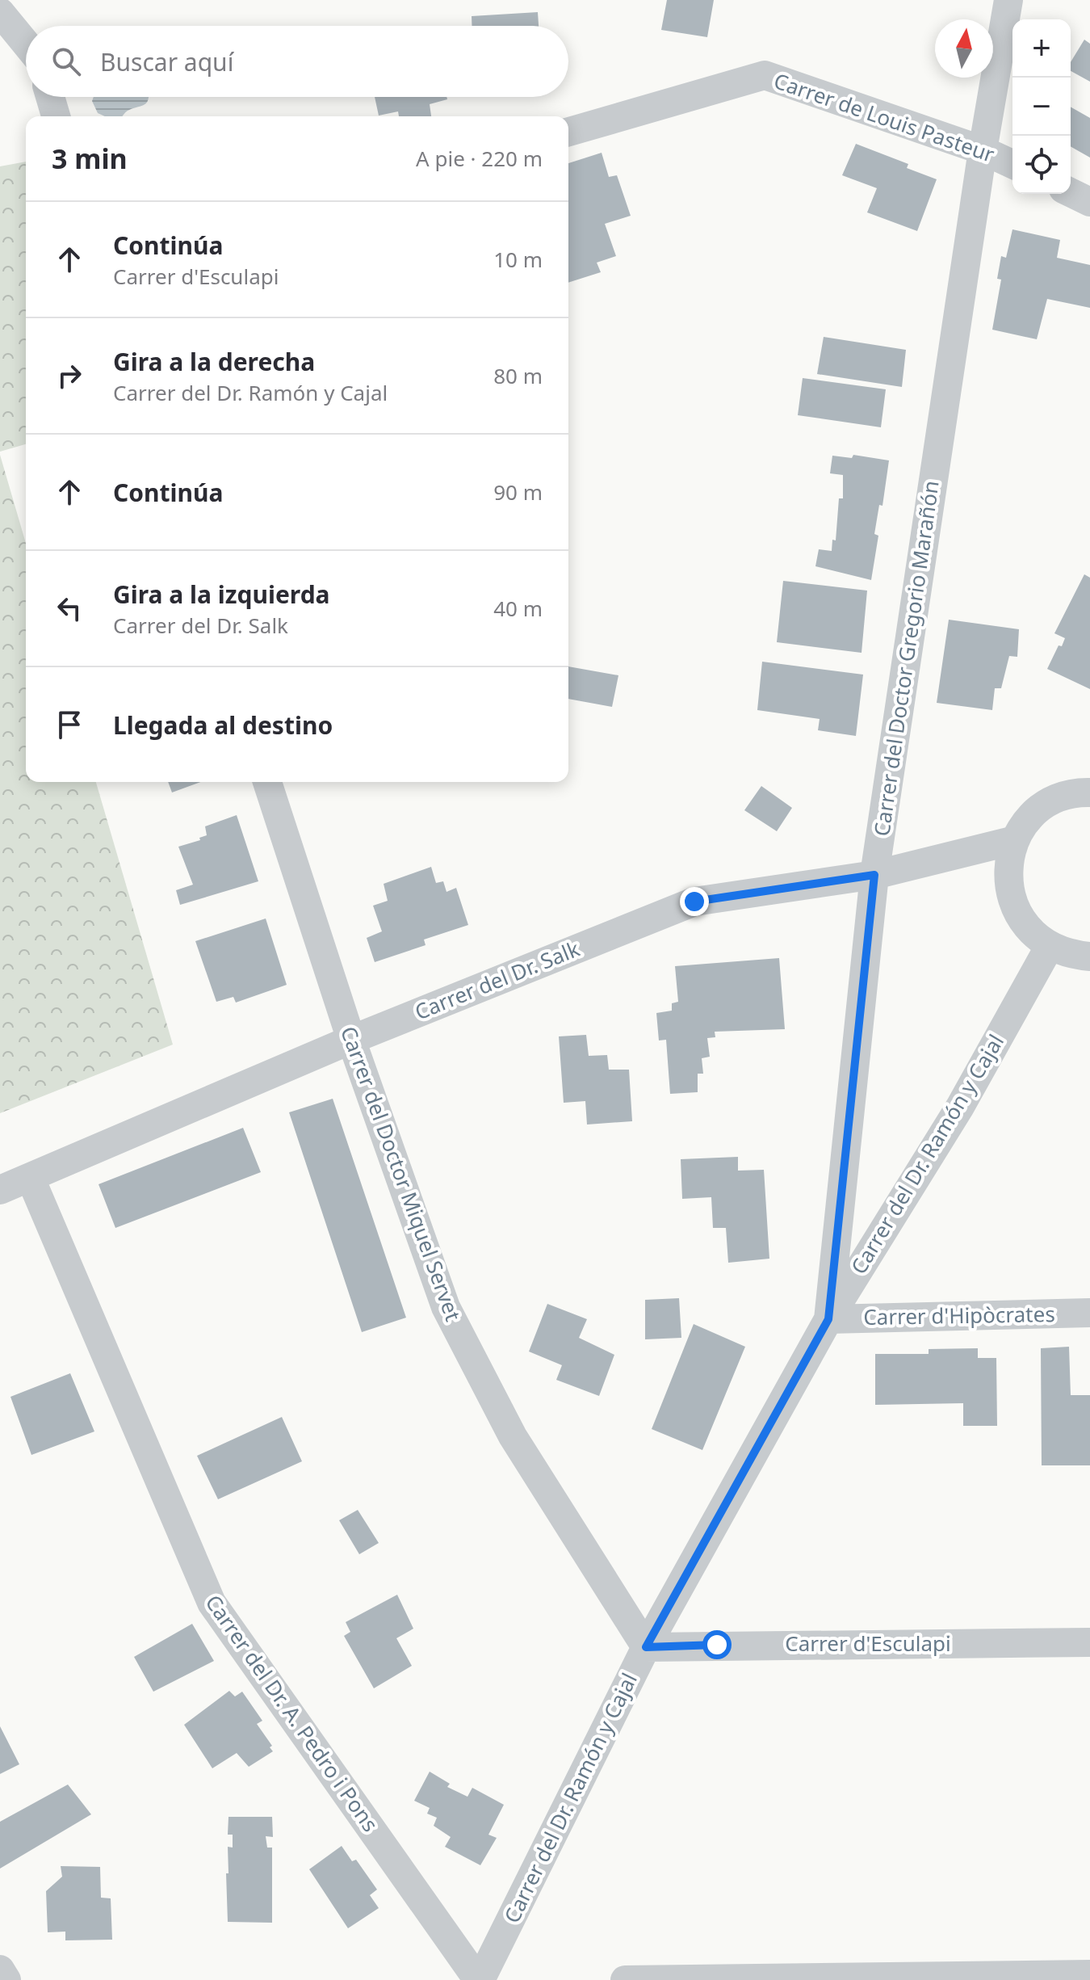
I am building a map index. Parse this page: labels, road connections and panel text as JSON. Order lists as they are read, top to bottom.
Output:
{
  "streets": {
    "street": [
      "Carrer de Louis Pasteur",
      "Carrer del Doctor Gregorio Marañón",
      "Carrer del Dr. Salk",
      "Carrer del Dr. Ramón y Cajal",
      "Carrer del Doctor Miquel Servet",
      "Carrer d'Hipòcrates",
      "Carrer d'Esculapi",
      "Carrer del Dr. A. Pedro i Pons"
    ]
  },
  "crossings": [
    ["Carrer de Louis Pasteur", "Carrer del Doctor Gregorio Marañón"],
    ["Carrer del Doctor Gregorio Marañón", "Carrer del Dr. Salk"],
    ["Carrer del Doctor Gregorio Marañón", "Carrer del Dr. Ramón y Cajal"],
    ["Carrer del Doctor Gregorio Marañón", "Carrer d'Hipòcrates"],
    ["Carrer del Dr. Salk", "Carrer del Doctor Miquel Servet"],
    ["Carrer del Dr. Salk", "Carrer del Dr. A. Pedro i Pons"],
    ["Carrer del Dr. Ramón y Cajal", "Carrer del Doctor Miquel Servet"],
    ["Carrer del Dr. Ramón y Cajal", "Carrer d'Hipòcrates"],
    ["Carrer del Dr. Ramón y Cajal", "Carrer d'Esculapi"],
    ["Carrer del Dr. Ramón y Cajal", "Carrer del Dr. A. Pedro i Pons"],
    ["Carrer del Doctor Miquel Servet", "Carrer d'Esculapi"]
  ],
  "north": "top",
  "page": {
    "map_buttons": ["+", "−"],
    "search": "Buscar aquí",
    "heading": ["3 min", "A pie · 220 m"],
    "list": [
      ["Continúa", "Carrer d'Esculapi", "10 m"],
      ["Gira a la derecha", "Carrer del Dr. Ramón y Cajal", "80 m"],
      ["Continúa", "90 m"],
      ["Gira a la izquierda", "Carrer del Dr. Salk", "40 m"],
      "Llegada al destino"
    ]
  }
}
